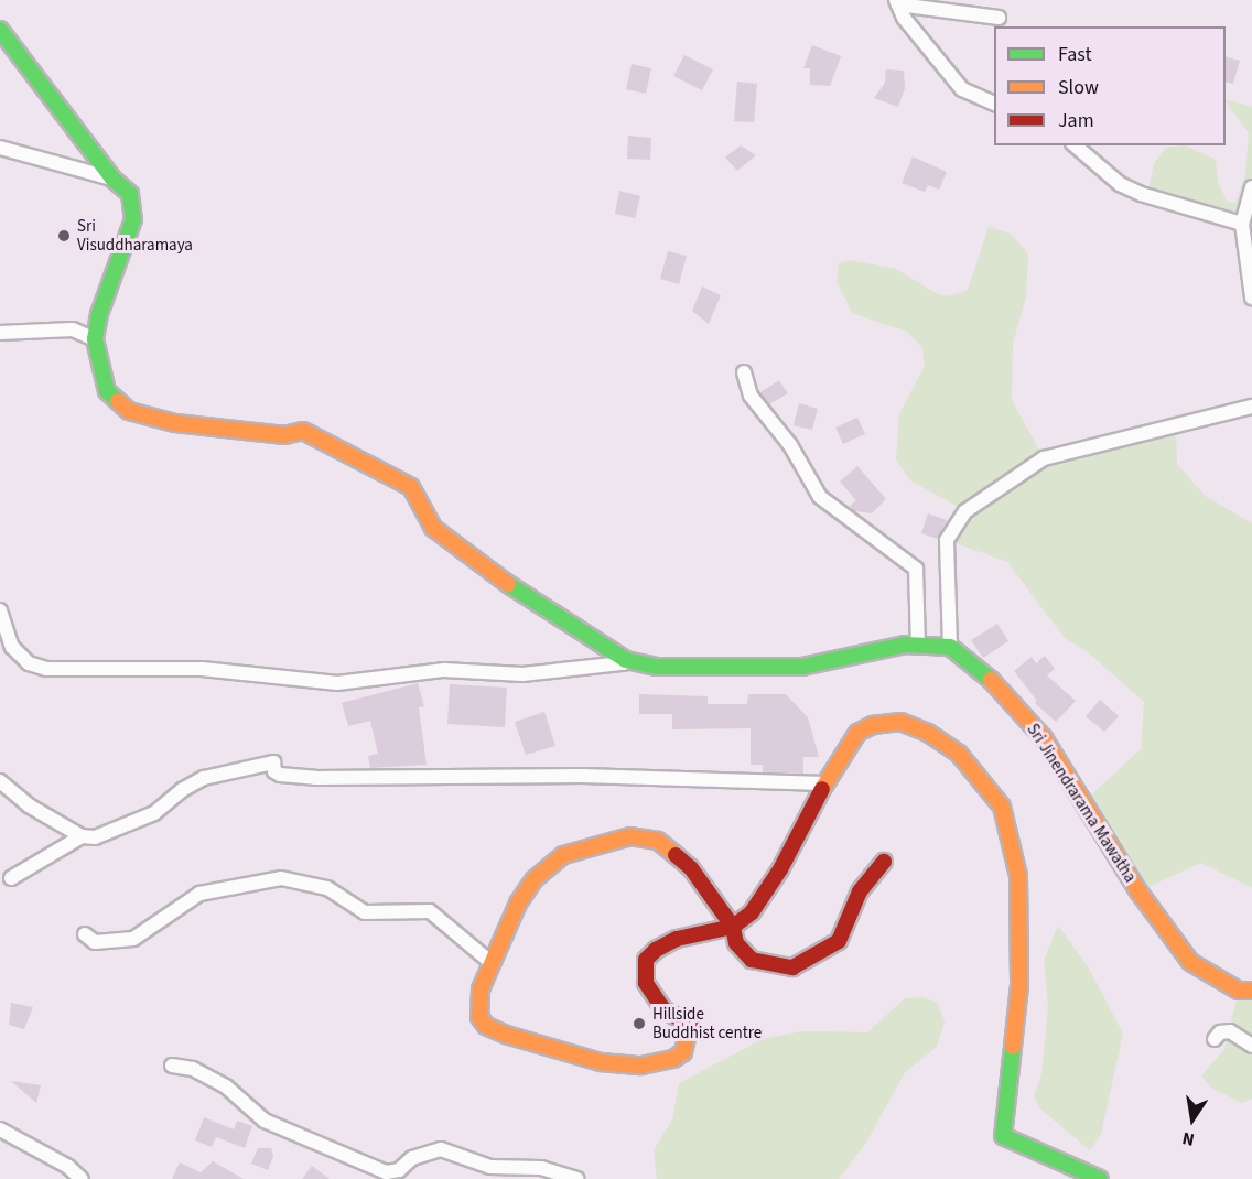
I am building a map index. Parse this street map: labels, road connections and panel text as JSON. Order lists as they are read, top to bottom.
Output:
{
  "streets": {
    "street": ["Sri Jinendrarama Mawatha"]
  },
  "places": ["Sri Visuddharamaya", "Hillside Buddhist centre"],
  "legend": ["Fast", "Slow", "Jam"],
  "north": "bottom"
}
